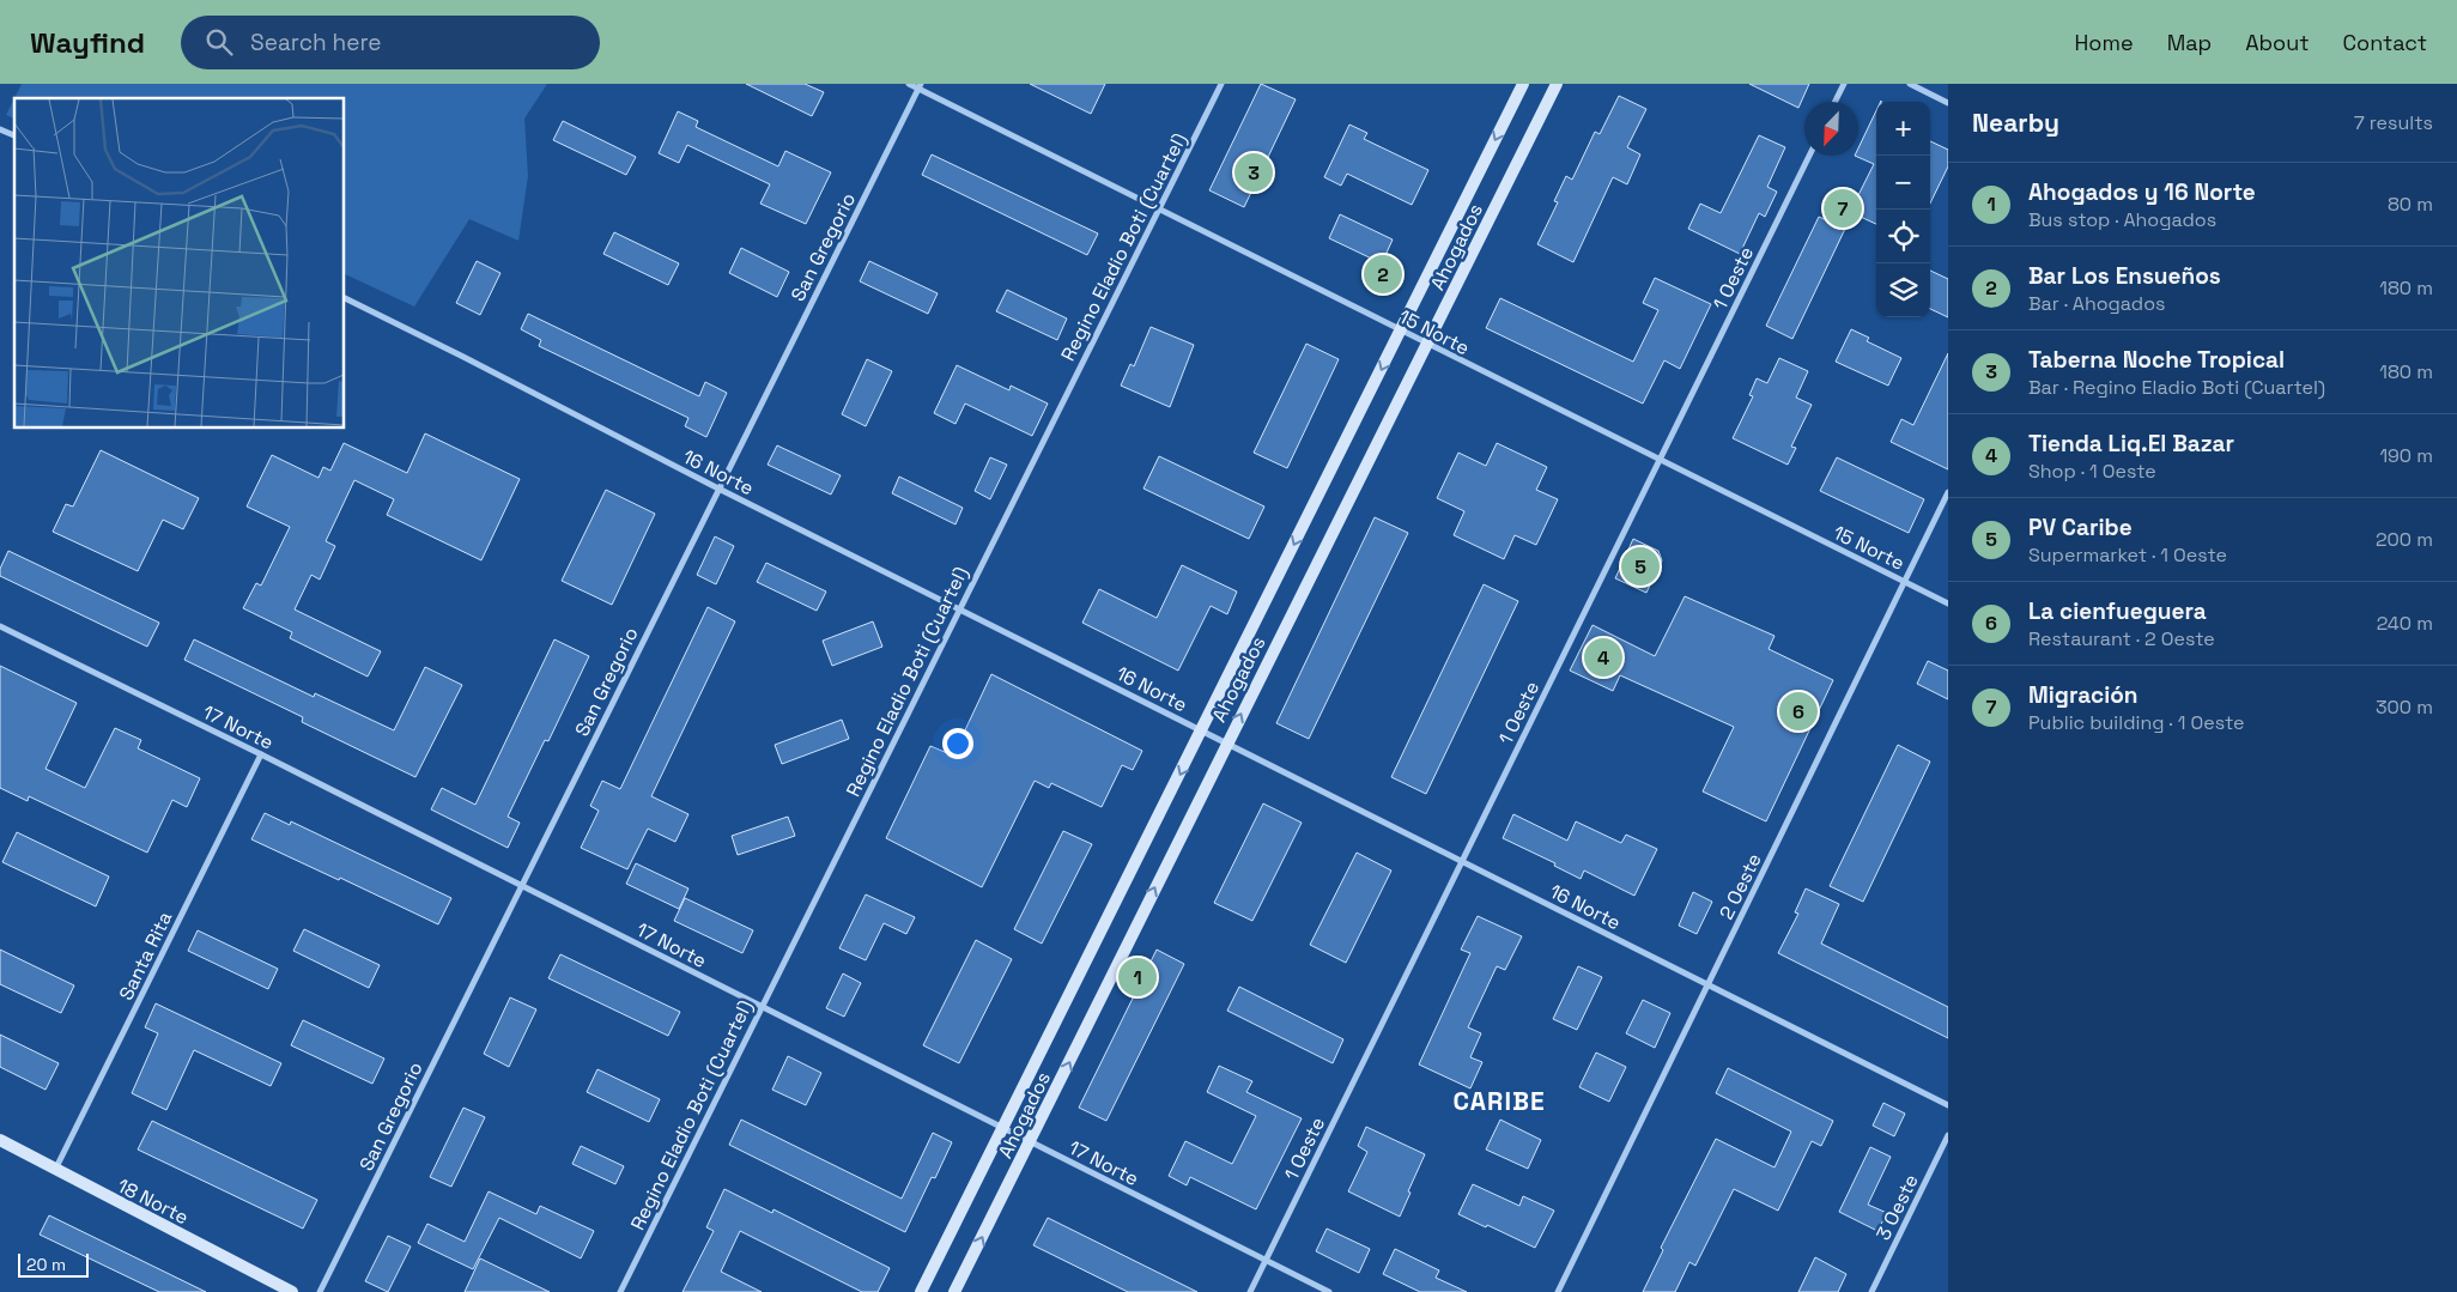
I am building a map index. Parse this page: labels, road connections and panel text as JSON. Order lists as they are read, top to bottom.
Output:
{
  "streets": {
    "main road": ["Ahogados", "18 Norte"],
    "street": [
      "San Gregorio",
      "Regino Eladio Boti (Cuartel)",
      "1 Oeste",
      "15 Norte",
      "16 Norte",
      "17 Norte",
      "2 Oeste",
      "Santa Rita",
      "3 Oeste"
    ]
  },
  "crossings": [
    ["San Gregorio", "15 Norte"],
    ["San Gregorio", "16 Norte"],
    ["San Gregorio", "17 Norte"],
    ["Regino Eladio Boti (Cuartel)", "15 Norte"],
    ["Regino Eladio Boti (Cuartel)", "16 Norte"],
    ["Regino Eladio Boti (Cuartel)", "17 Norte"],
    ["Ahogados", "15 Norte"],
    ["Ahogados", "16 Norte"],
    ["Ahogados", "17 Norte"],
    ["1 Oeste", "15 Norte"],
    ["1 Oeste", "16 Norte"],
    ["1 Oeste", "17 Norte"],
    ["15 Norte", "2 Oeste"],
    ["16 Norte", "2 Oeste"],
    ["17 Norte", "Santa Rita"],
    ["Santa Rita", "18 Norte"]
  ],
  "districts": ["CARIBE"],
  "scale_bar": "20 m",
  "north": "bottom left",
  "page": {
    "header": "Wayfind",
    "search": "Search here",
    "nav": [
      "Home",
      "Map",
      "About",
      "Contact"
    ],
    "heading": ["Nearby", "7 results"],
    "map_buttons": ["+", "−"],
    "pins": [
      "3",
      "7",
      "2",
      "5",
      "4",
      "6",
      "1"
    ],
    "list": [
      {
        "mark": "1",
        "name": "Ahogados y 16 Norte",
        "note": "Bus stop · Ahogados",
        "value": "80 m"
      },
      {
        "mark": "2",
        "name": "Bar Los Ensueños",
        "note": "Bar · Ahogados",
        "value": "180 m"
      },
      {
        "mark": "3",
        "name": "Taberna Noche Tropical",
        "note": "Bar · Regino Eladio Boti (Cuartel)",
        "value": "180 m"
      },
      {
        "mark": "4",
        "name": "Tienda Liq.El Bazar",
        "note": "Shop · 1 Oeste",
        "value": "190 m"
      },
      {
        "mark": "5",
        "name": "PV Caribe",
        "note": "Supermarket · 1 Oeste",
        "value": "200 m"
      },
      {
        "mark": "6",
        "name": "La cienfueguera",
        "note": "Restaurant · 2 Oeste",
        "value": "240 m"
      },
      {
        "mark": "7",
        "name": "Migración",
        "note": "Public building · 1 Oeste",
        "value": "300 m"
      }
    ],
    "scale": "20 m"
  }
}
